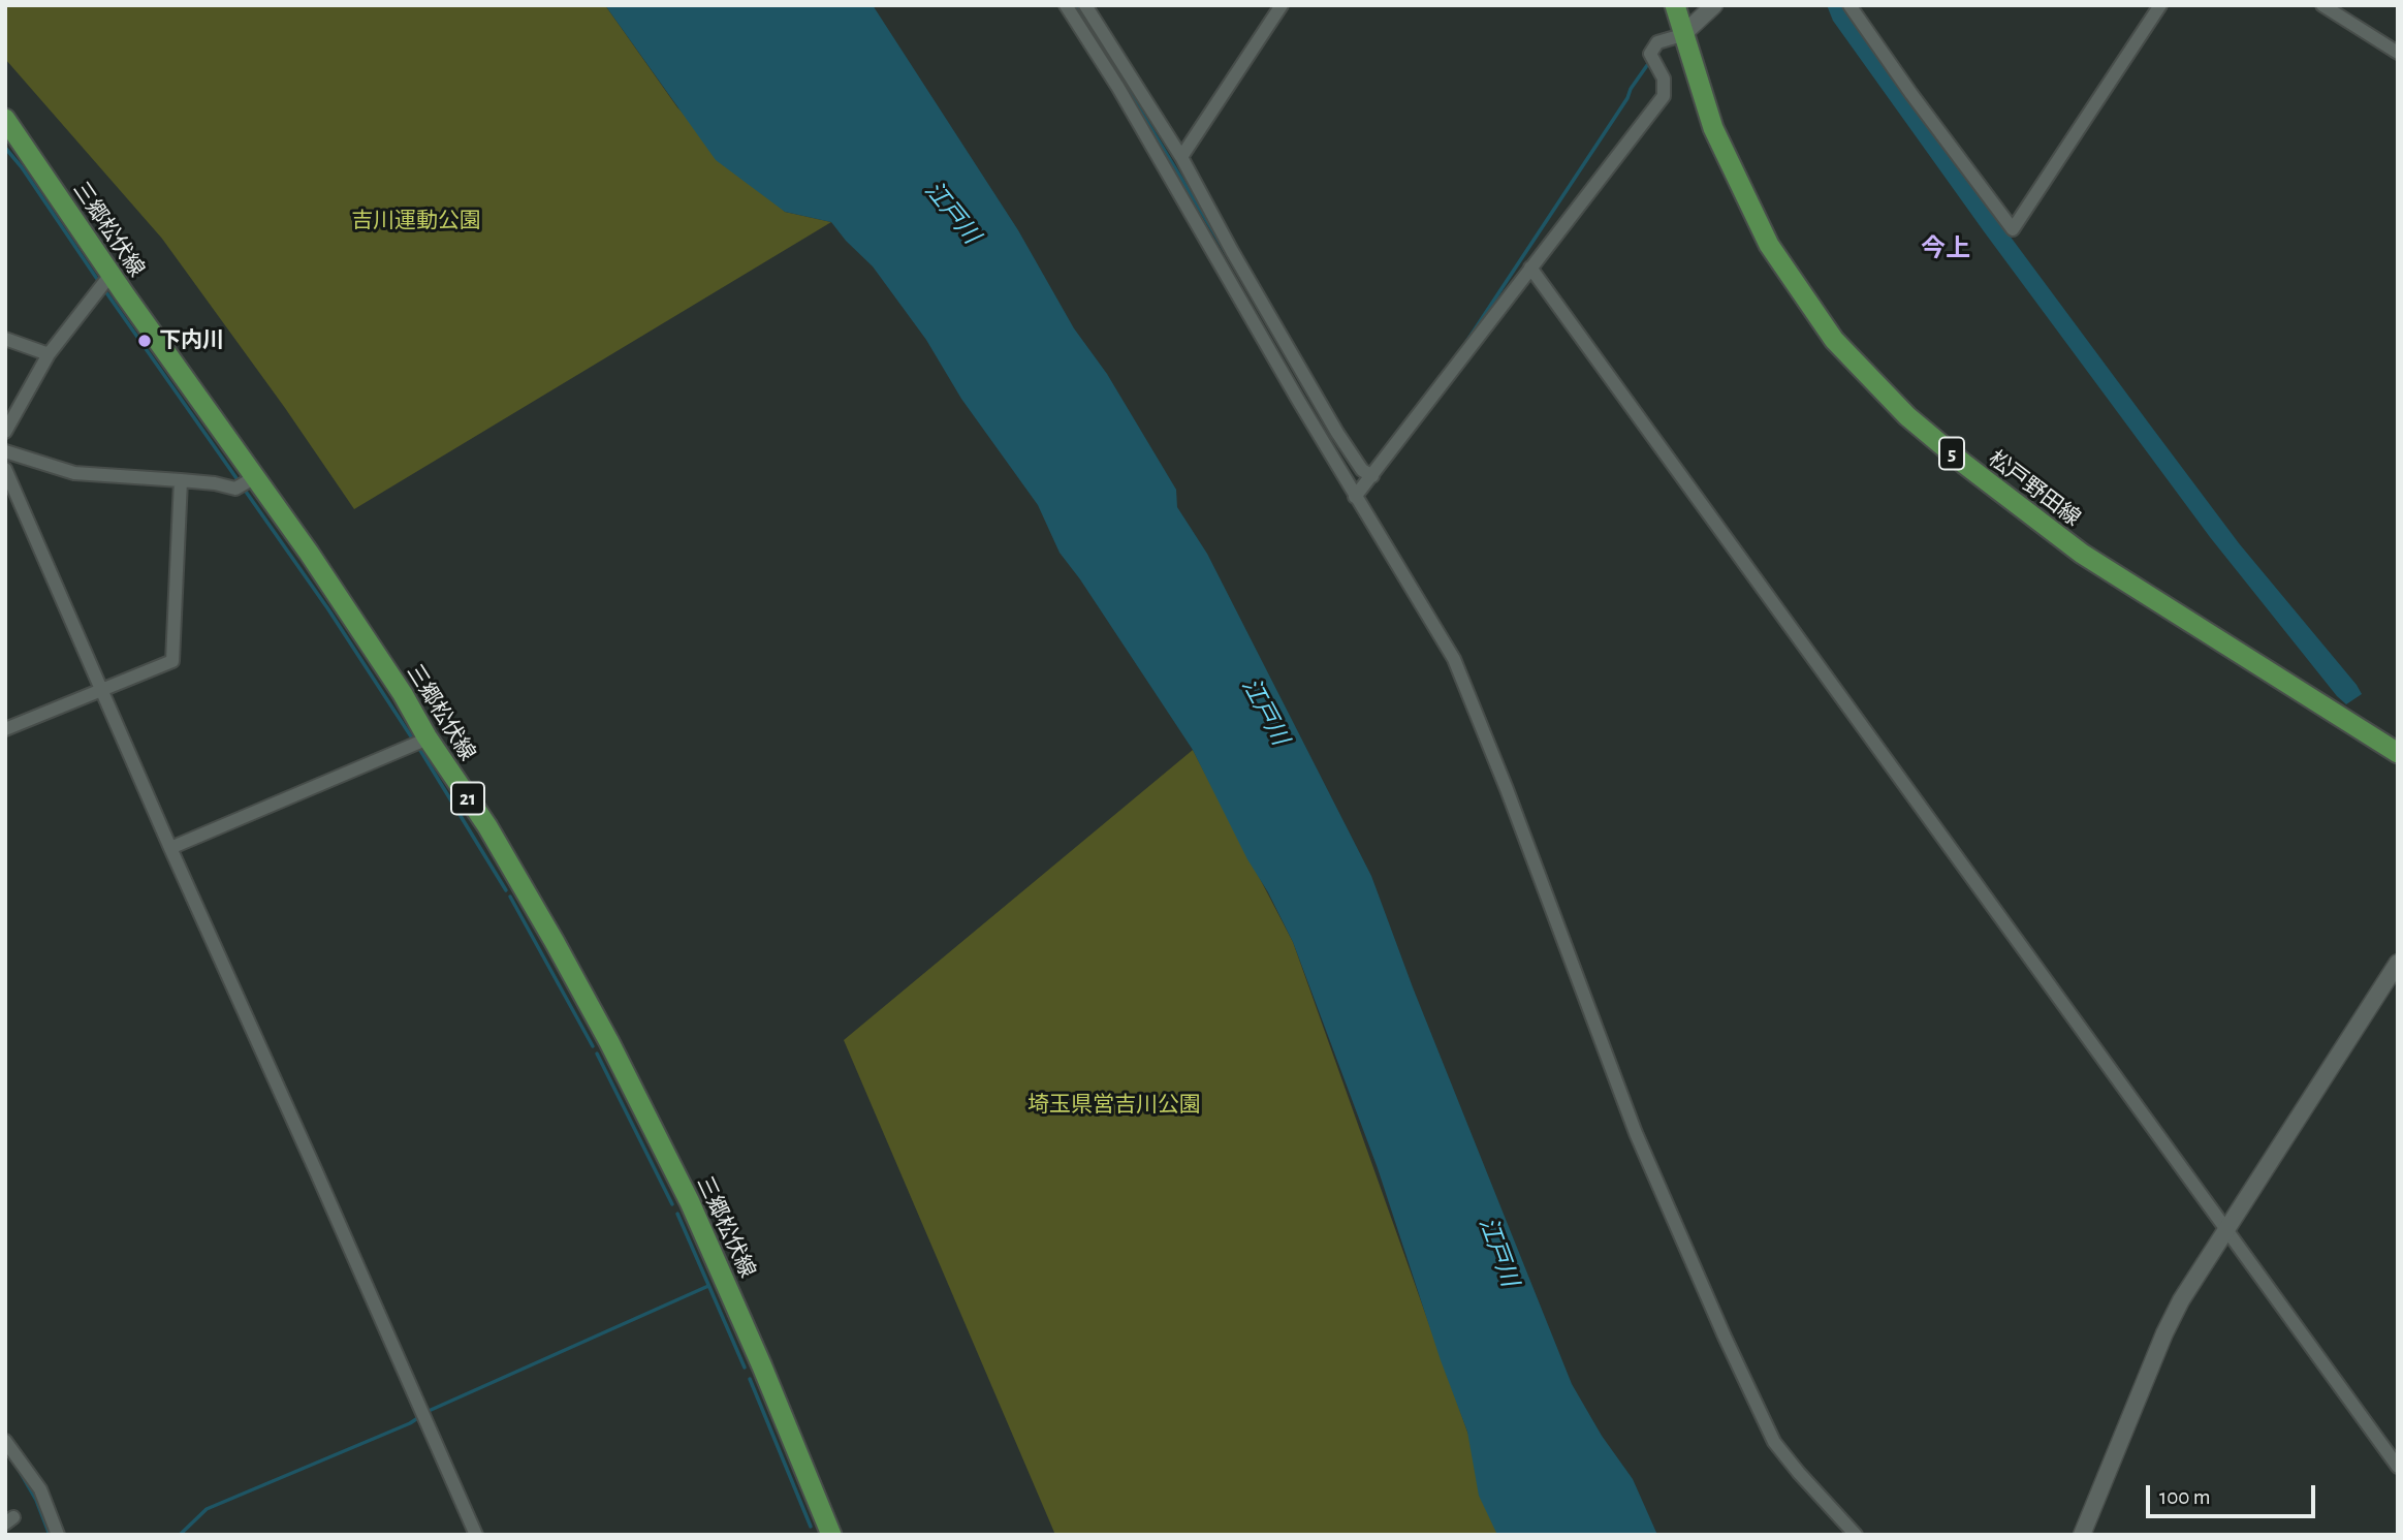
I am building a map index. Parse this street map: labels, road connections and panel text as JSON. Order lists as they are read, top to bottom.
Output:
{
  "streets": {
    "main road": [
      "三郷松伏線",
      "5",
      "松戸野田線",
      "21"
    ]
  },
  "districts": ["今上"],
  "water": ["江戸川"],
  "parks": ["吉川運動公園", "埼玉県営吉川公園"],
  "places": ["下内川"],
  "scale_bar": "100 m"
}
